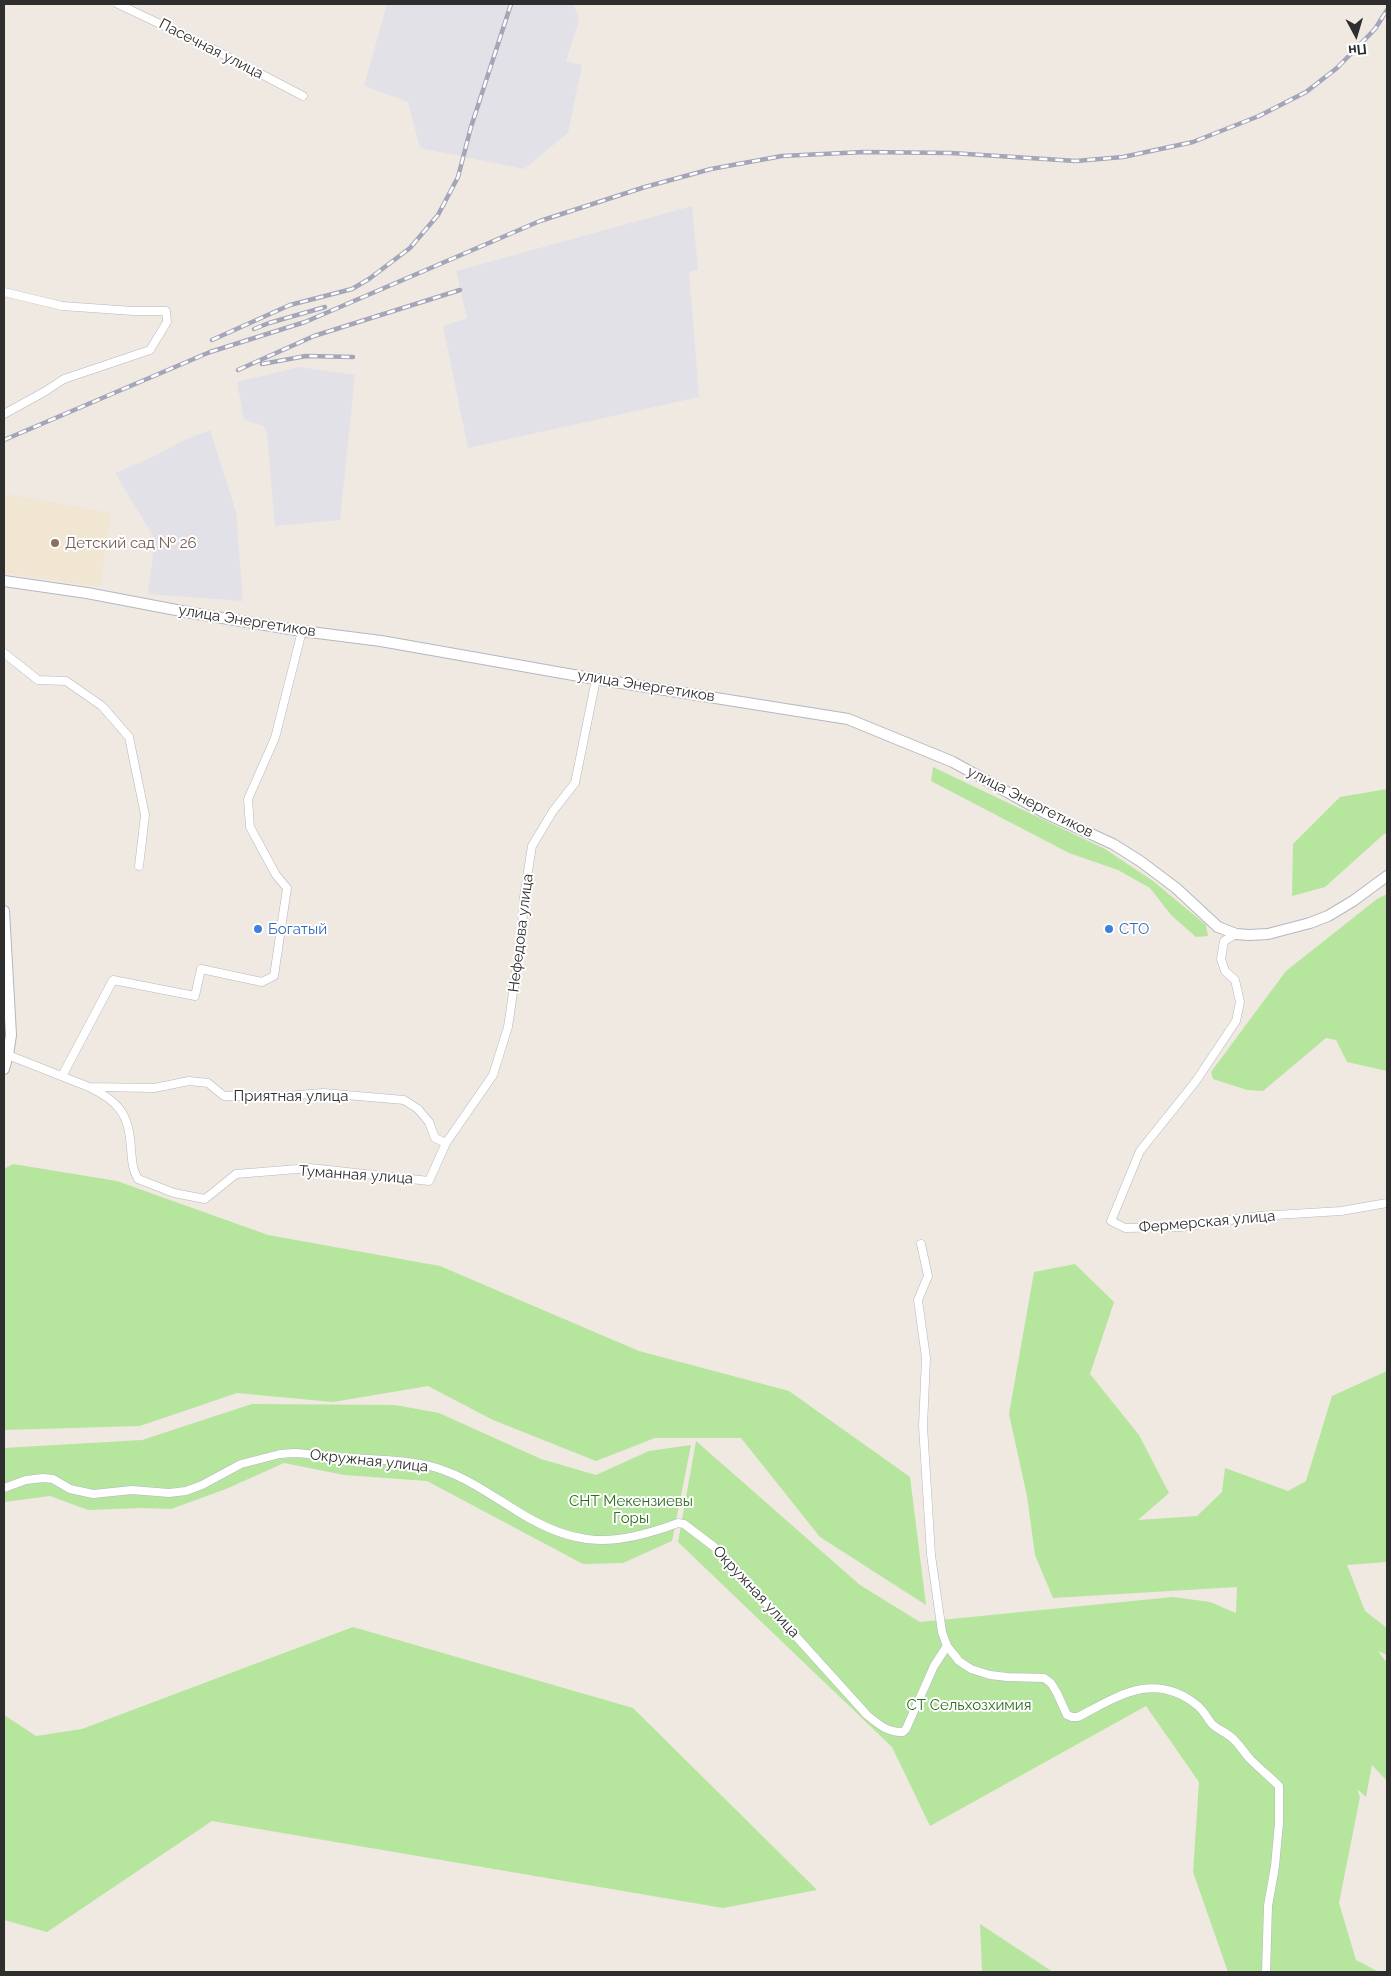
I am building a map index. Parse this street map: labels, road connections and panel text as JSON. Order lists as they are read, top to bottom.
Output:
{
  "streets": {
    "main road": ["улица Энергетиков"],
    "street": [
      "Пасечная улица",
      "Нефедова улица",
      "Приятная улица",
      "Туманная улица",
      "Фермерская улица",
      "Окружная улица"
    ]
  },
  "crossings": [
    ["улица Энергетиков", "Нефедова улица"],
    ["улица Энергетиков", "Фермерская улица"],
    ["Нефедова улица", "Приятная улица"],
    ["Нефедова улица", "Туманная улица"],
    ["Приятная улица", "Туманная улица"]
  ],
  "parks": ["СНТ Мекензиевы Горы", "СТ Сельхозхимия"],
  "places": ["Детский сад № 26", "Богатый", "СТО"],
  "north": "bottom"
}
